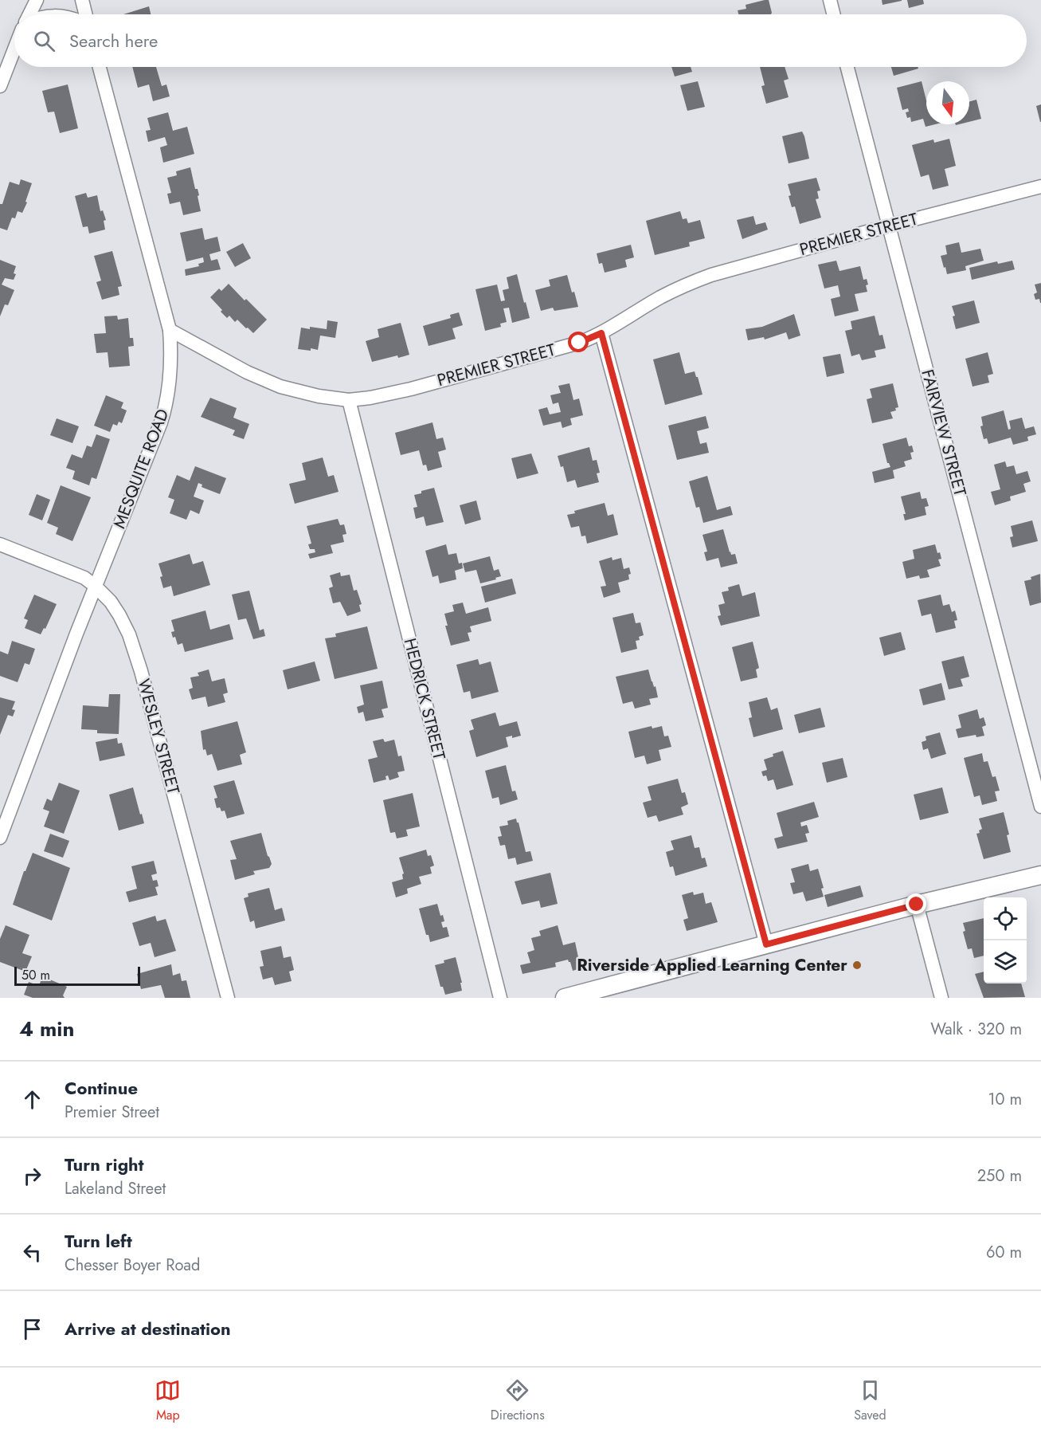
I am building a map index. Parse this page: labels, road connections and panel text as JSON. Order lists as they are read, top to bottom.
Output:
{
  "streets": {
    "street": [
      "PREMIER STREET",
      "FAIRVIEW STREET",
      "MESQUITE ROAD",
      "HEDRICK STREET",
      "WESLEY STREET"
    ]
  },
  "crossings": [
    ["PREMIER STREET", "FAIRVIEW STREET"],
    ["PREMIER STREET", "MESQUITE ROAD"],
    ["PREMIER STREET", "HEDRICK STREET"],
    ["MESQUITE ROAD", "WESLEY STREET"]
  ],
  "places": ["Riverside Applied Learning Center"],
  "scale_bar": "50 m",
  "north": "bottom",
  "page": {
    "search": "Search here",
    "scale": "50 m",
    "heading": ["4 min", "Walk · 320 m"],
    "list": [
      ["Continue", "Premier Street", "10 m"],
      ["Turn right", "Lakeland Street", "250 m"],
      ["Turn left", "Chesser Boyer Road", "60 m"],
      "Arrive at destination"
    ],
    "nav": ["Map", "Directions", "Saved"]
  }
}
